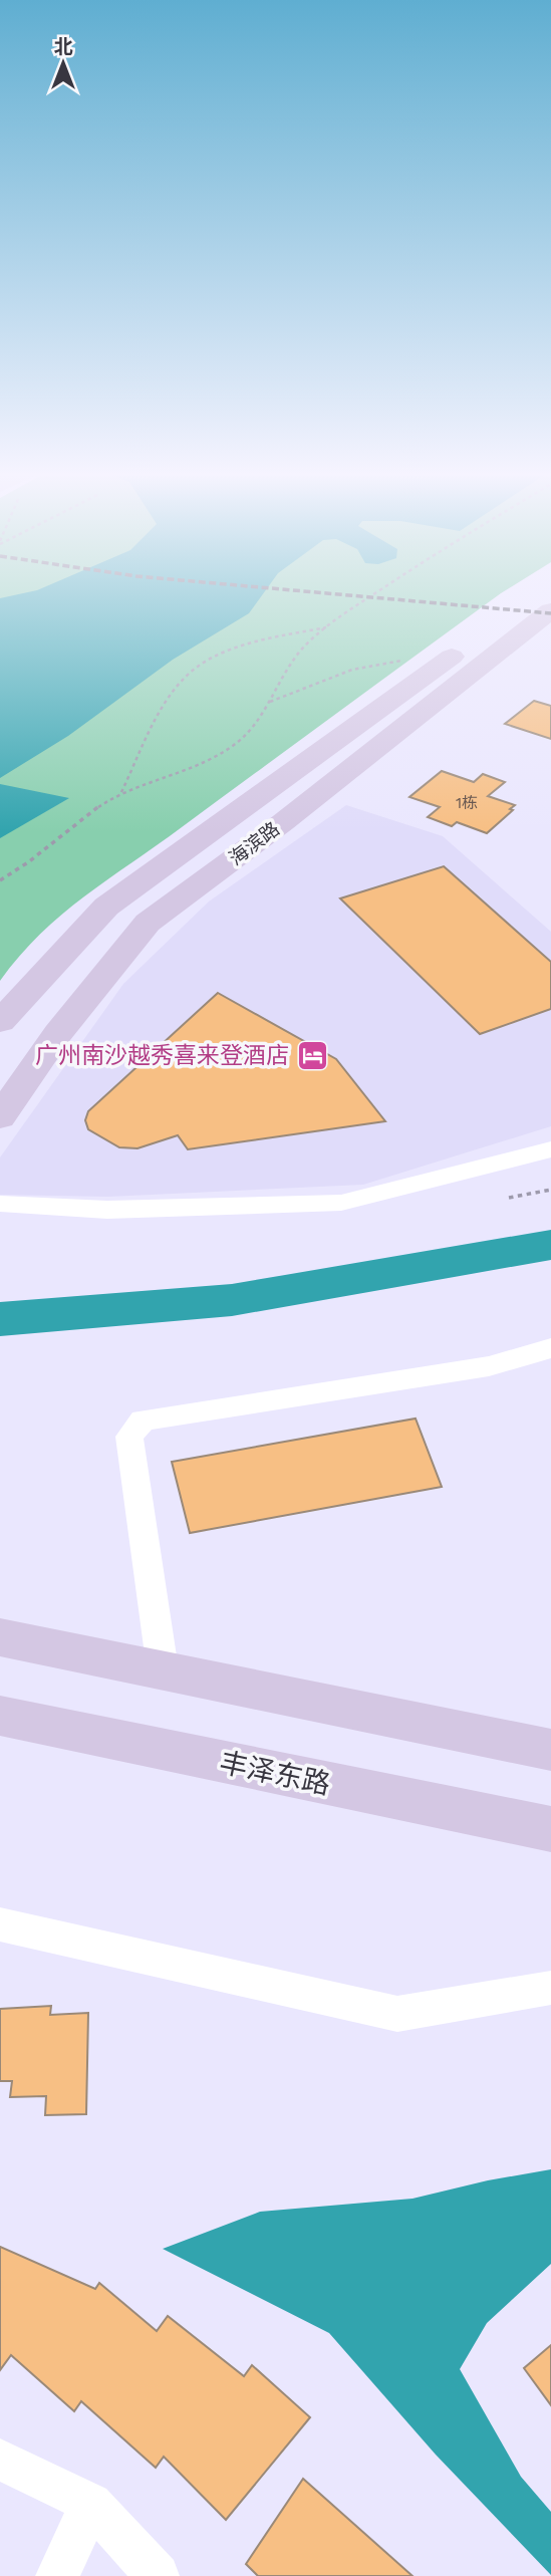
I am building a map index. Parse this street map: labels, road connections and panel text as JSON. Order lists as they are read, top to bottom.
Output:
{
  "streets": {
    "street": ["海滨路", "丰泽东路"]
  },
  "places": {
    "hotel": ["广州南沙越秀喜来登酒店"]
  },
  "house_numbers": ["1栋"],
  "north": "top"
}
